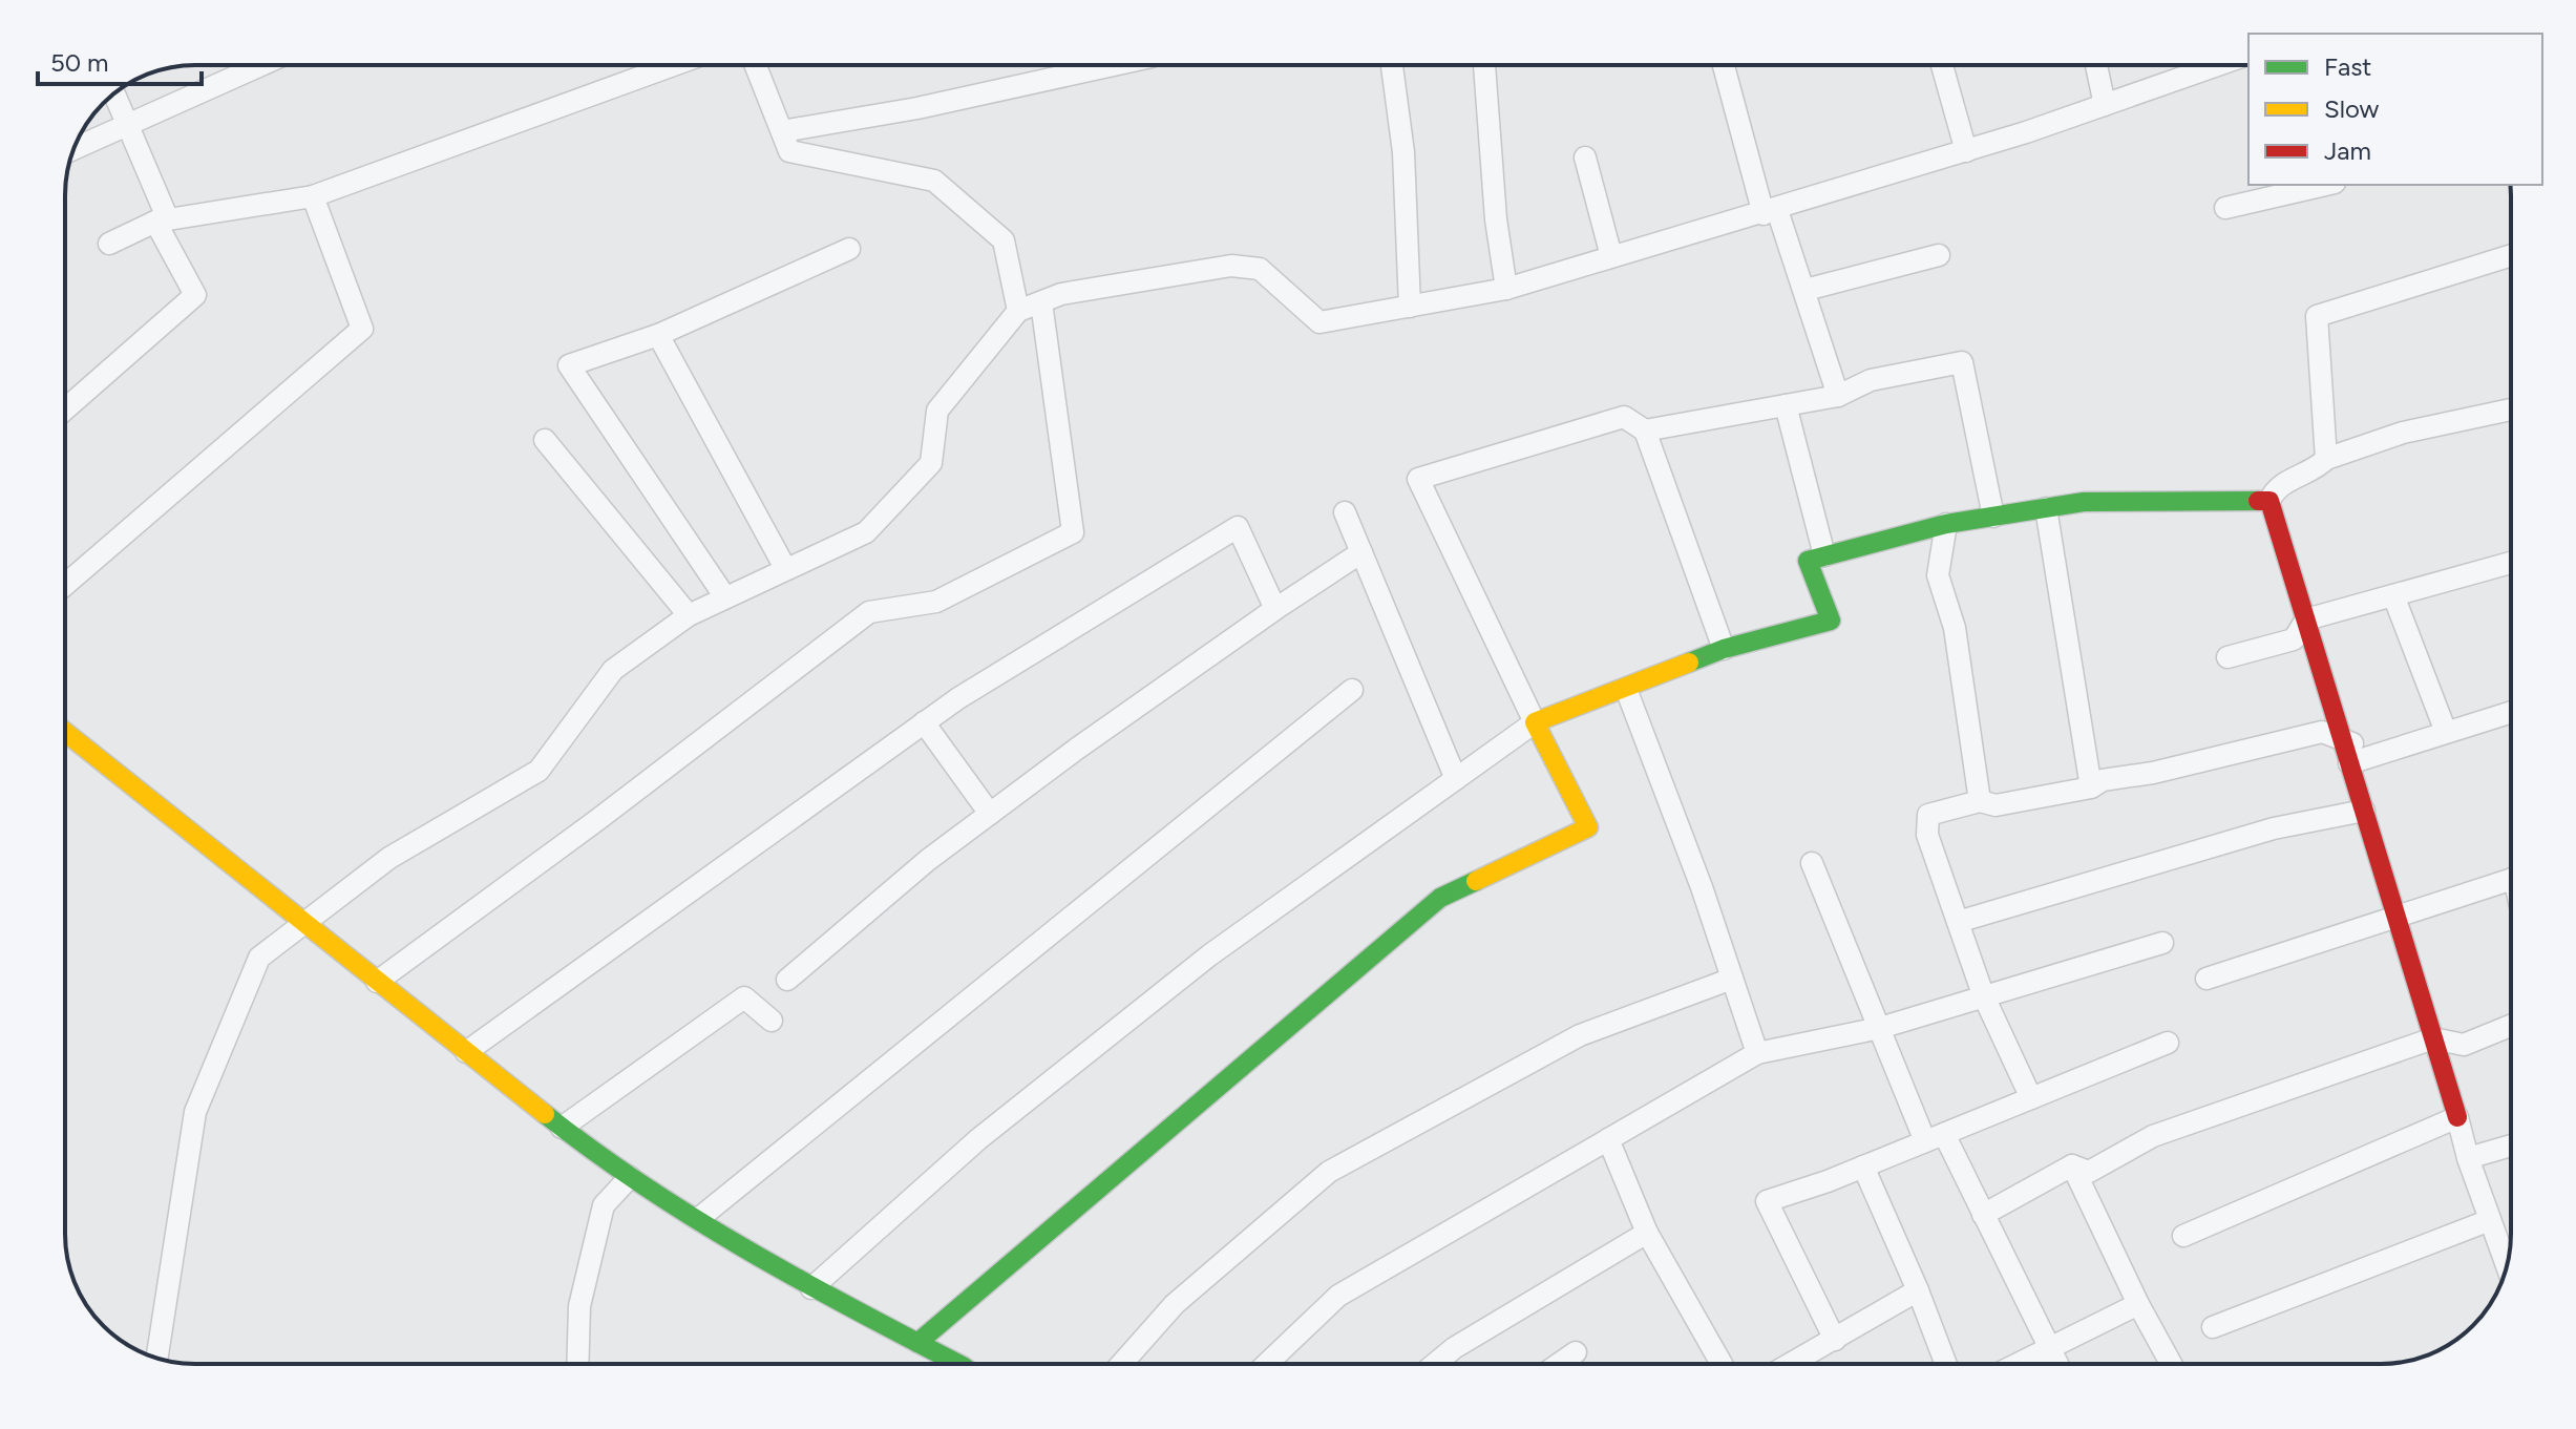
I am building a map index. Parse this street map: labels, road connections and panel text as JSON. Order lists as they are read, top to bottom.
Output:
{
  "legend": ["Fast", "Slow", "Jam"],
  "scale_bar": "50 m"
}
